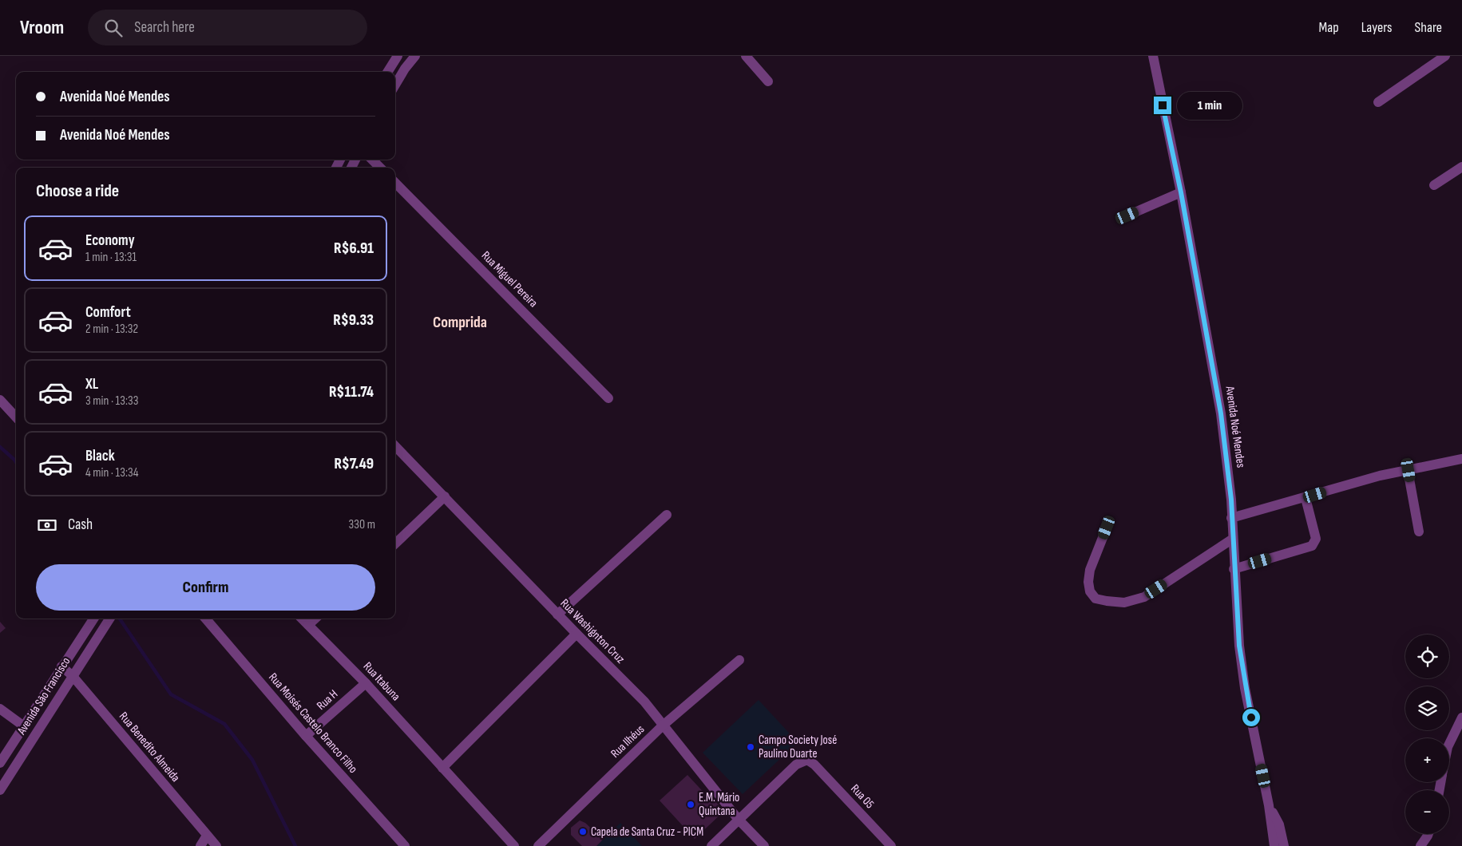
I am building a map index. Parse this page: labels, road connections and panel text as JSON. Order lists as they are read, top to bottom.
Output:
{
  "streets": {
    "street": [
      "Rua Miguel Pereira",
      "Avenida Noé Mendes",
      "Rua Washignton Cruz",
      "Rua Itabuna",
      "Avenida São Francisco",
      "Rua H",
      "Rua Moisés Castelo Branco Filho",
      "Rua Ilhéus",
      "Rua Benedito Almeida",
      "Rua 05"
    ]
  },
  "crossings": [
    ["Rua Washignton Cruz", "Rua Ilhéus"],
    ["Rua Washignton Cruz", "Rua 05"],
    ["Rua Itabuna", "Rua H"],
    ["Avenida São Francisco", "Rua Benedito Almeida"],
    ["Rua H", "Rua Moisés Castelo Branco Filho"]
  ],
  "districts": ["Comprida"],
  "places": ["Campo Society José Paulino Duarte", "E.M. Mário Quintana", "Capela de Santa Cruz - PICM"],
  "page": {
    "header": "Vroom",
    "search": "Search here",
    "nav": ["Map", "Layers", "Share"],
    "banner": ["Avenida Noé Mendes", "Avenida Noé Mendes"],
    "bubble": "1 min",
    "heading": "Choose a ride",
    "list": [
      {
        "name": "Economy",
        "note": "1 min · 13:31",
        "value": "R$6.91"
      },
      {
        "name": "Comfort",
        "note": "2 min · 13:32",
        "value": "R$9.33"
      },
      {
        "name": "XL",
        "note": "3 min · 13:33",
        "value": "R$11.74"
      },
      {
        "name": "Black",
        "note": "4 min · 13:34",
        "value": "R$7.49"
      }
    ],
    "pay": ["Cash", "330 m"],
    "buttons": "Confirm",
    "map_buttons": ["+", "−"]
  }
}
